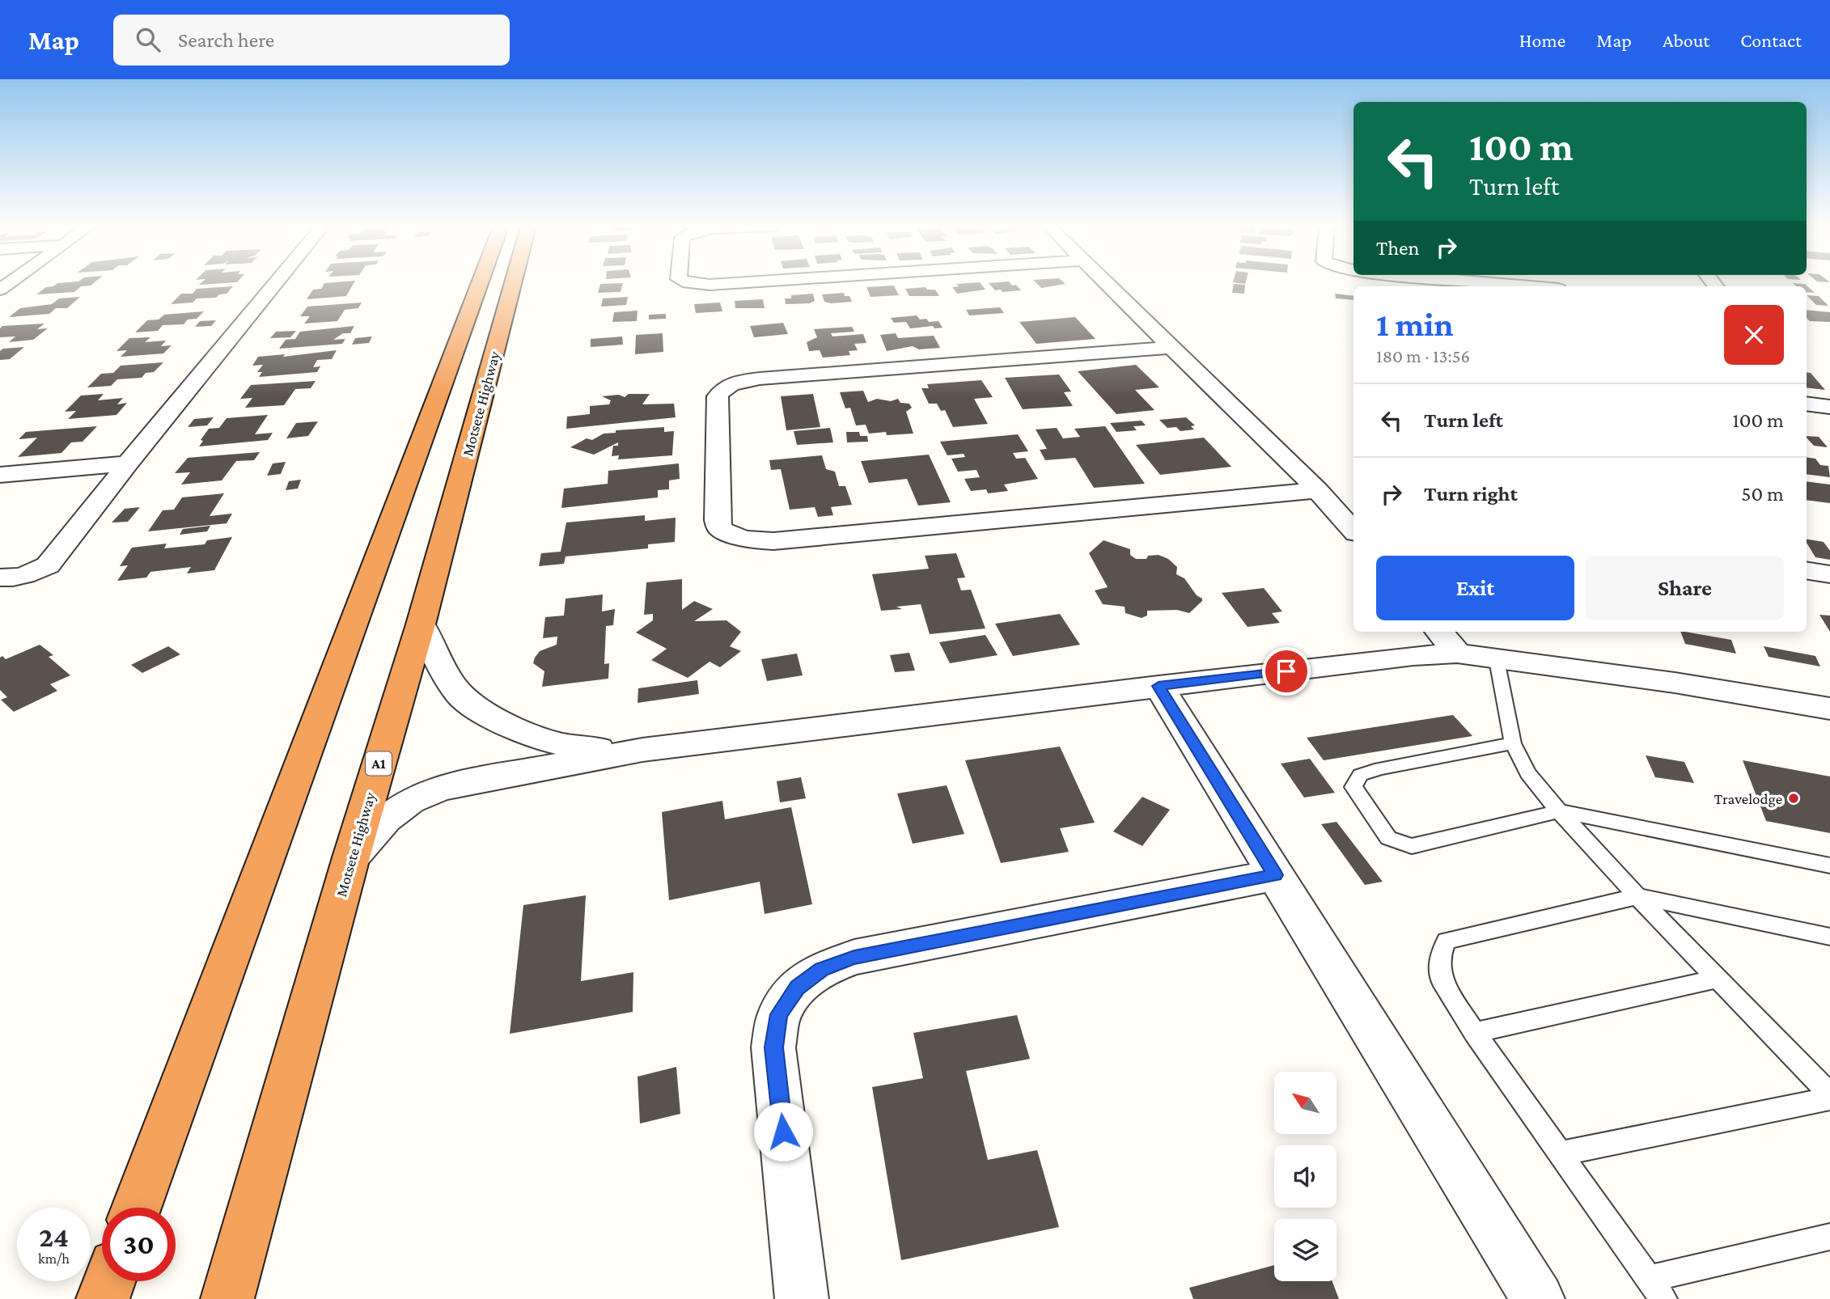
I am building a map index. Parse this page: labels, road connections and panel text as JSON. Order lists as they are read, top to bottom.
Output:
{
  "streets": {
    "highway": ["Motsete Highway", "A1"]
  },
  "places": ["Travelodge"],
  "north": "top left",
  "page": {
    "header": "Map",
    "search": "Search here",
    "nav": [
      "Home",
      "Map",
      "About",
      "Contact"
    ],
    "turn": ["100 m", "Turn left"],
    "then": "Then",
    "heading": ["1 min", "180 m · 13:56"],
    "list": [
      {
        "name": "Turn left",
        "value": "100 m"
      },
      {
        "name": "Turn right",
        "value": "50 m"
      }
    ],
    "buttons": ["Exit", "Share"],
    "speed": "24 km/h",
    "limit": "30"
  }
}
